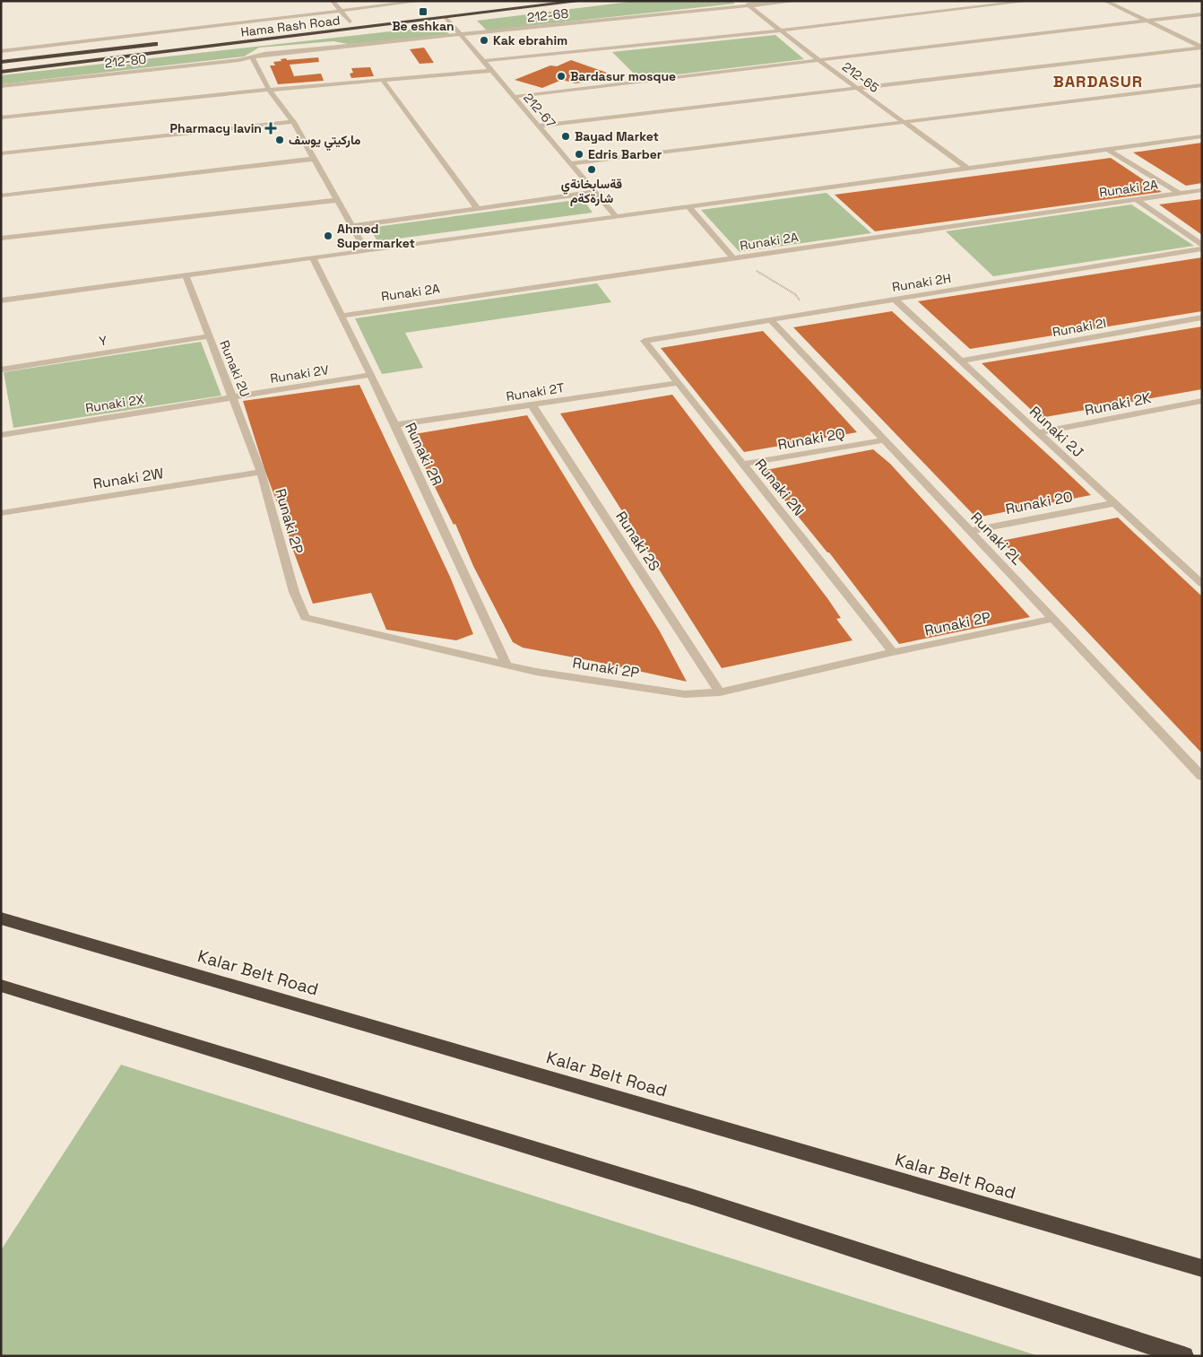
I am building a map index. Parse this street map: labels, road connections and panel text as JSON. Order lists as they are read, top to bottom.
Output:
{
  "streets": {
    "highway": ["Hama Rash Road", "Kalar Belt Road"],
    "street": [
      "212-68",
      "212-80",
      "212-65",
      "212-67",
      "Runaki 2A",
      "Runaki 2H",
      "Runaki 2I",
      "Y",
      "Runaki 2U",
      "Runaki 2V",
      "Runaki 2T",
      "Runaki 2X",
      "Runaki 2K",
      "Runaki 2J",
      "Runaki 2Q",
      "Runaki 2R",
      "Runaki 2W",
      "Runaki 2N",
      "Runaki 2O",
      "Runaki 2P",
      "Runaki 2L",
      "Runaki 2S"
    ]
  },
  "crossings": [
    ["212-68", "212-80"],
    ["212-68", "212-65"],
    ["212-68", "212-67"],
    ["Hama Rash Road", "212-67"],
    ["Runaki 2A", "Runaki 2R"],
    ["Runaki 2H", "Runaki 2J"],
    ["Runaki 2H", "Runaki 2N"],
    ["Runaki 2H", "Runaki 2L"],
    ["Runaki 2I", "Runaki 2J"],
    ["Y", "Runaki 2U"],
    ["Runaki 2U", "Runaki 2V"],
    ["Runaki 2U", "Runaki 2X"],
    ["Runaki 2U", "Runaki 2W"],
    ["Runaki 2U", "Runaki 2P"],
    ["Runaki 2V", "Runaki 2X"],
    ["Runaki 2V", "Runaki 2R"],
    ["Runaki 2T", "Runaki 2R"],
    ["Runaki 2T", "Runaki 2N"],
    ["Runaki 2T", "Runaki 2S"],
    ["Runaki 2K", "Runaki 2J"],
    ["Runaki 2J", "Runaki 2O"],
    ["Runaki 2Q", "Runaki 2N"],
    ["Runaki 2Q", "Runaki 2L"],
    ["Runaki 2R", "Runaki 2P"],
    ["Runaki 2W", "Runaki 2P"],
    ["Runaki 2N", "Runaki 2P"],
    ["Runaki 2O", "Runaki 2L"],
    ["Runaki 2P", "Runaki 2L"],
    ["Runaki 2P", "Runaki 2S"]
  ],
  "districts": ["BARDASUR"],
  "places": {
    "transit": ["Be eshkan"],
    "other": [
      "Kak ebrahim",
      "Bardasur mosque",
      "Bayad Market",
      "ماركيتي يوسف",
      "Edris Barber",
      "قةسابخانةي شارةكةم",
      "Ahmed Supermarket"
    ],
    "health": ["Pharmacy lavin"]
  }
}
